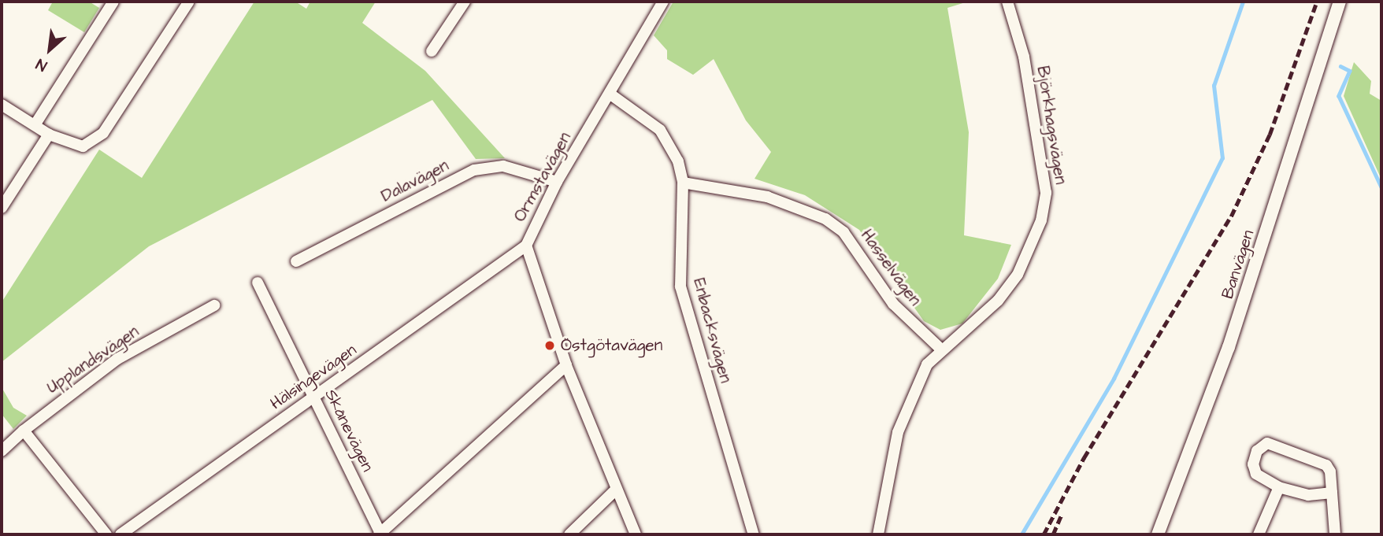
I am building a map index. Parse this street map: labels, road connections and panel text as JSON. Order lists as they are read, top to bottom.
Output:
{
  "streets": {
    "street": [
      "Björkhagsvägen",
      "Ormstavägen",
      "Dalavägen",
      "Banvägen",
      "Hasselvägen",
      "Enbacksvägen",
      "Upplandsvägen",
      "Hälsingevägen",
      "Skånevägen"
    ]
  },
  "crossings": [
    ["Björkhagsvägen", "Hasselvägen"],
    ["Ormstavägen", "Dalavägen"],
    ["Ormstavägen", "Enbacksvägen"],
    ["Ormstavägen", "Hälsingevägen"],
    ["Hasselvägen", "Enbacksvägen"],
    ["Hälsingevägen", "Skånevägen"]
  ],
  "places": ["Östgötavägen"],
  "north": "bottom left"
}
